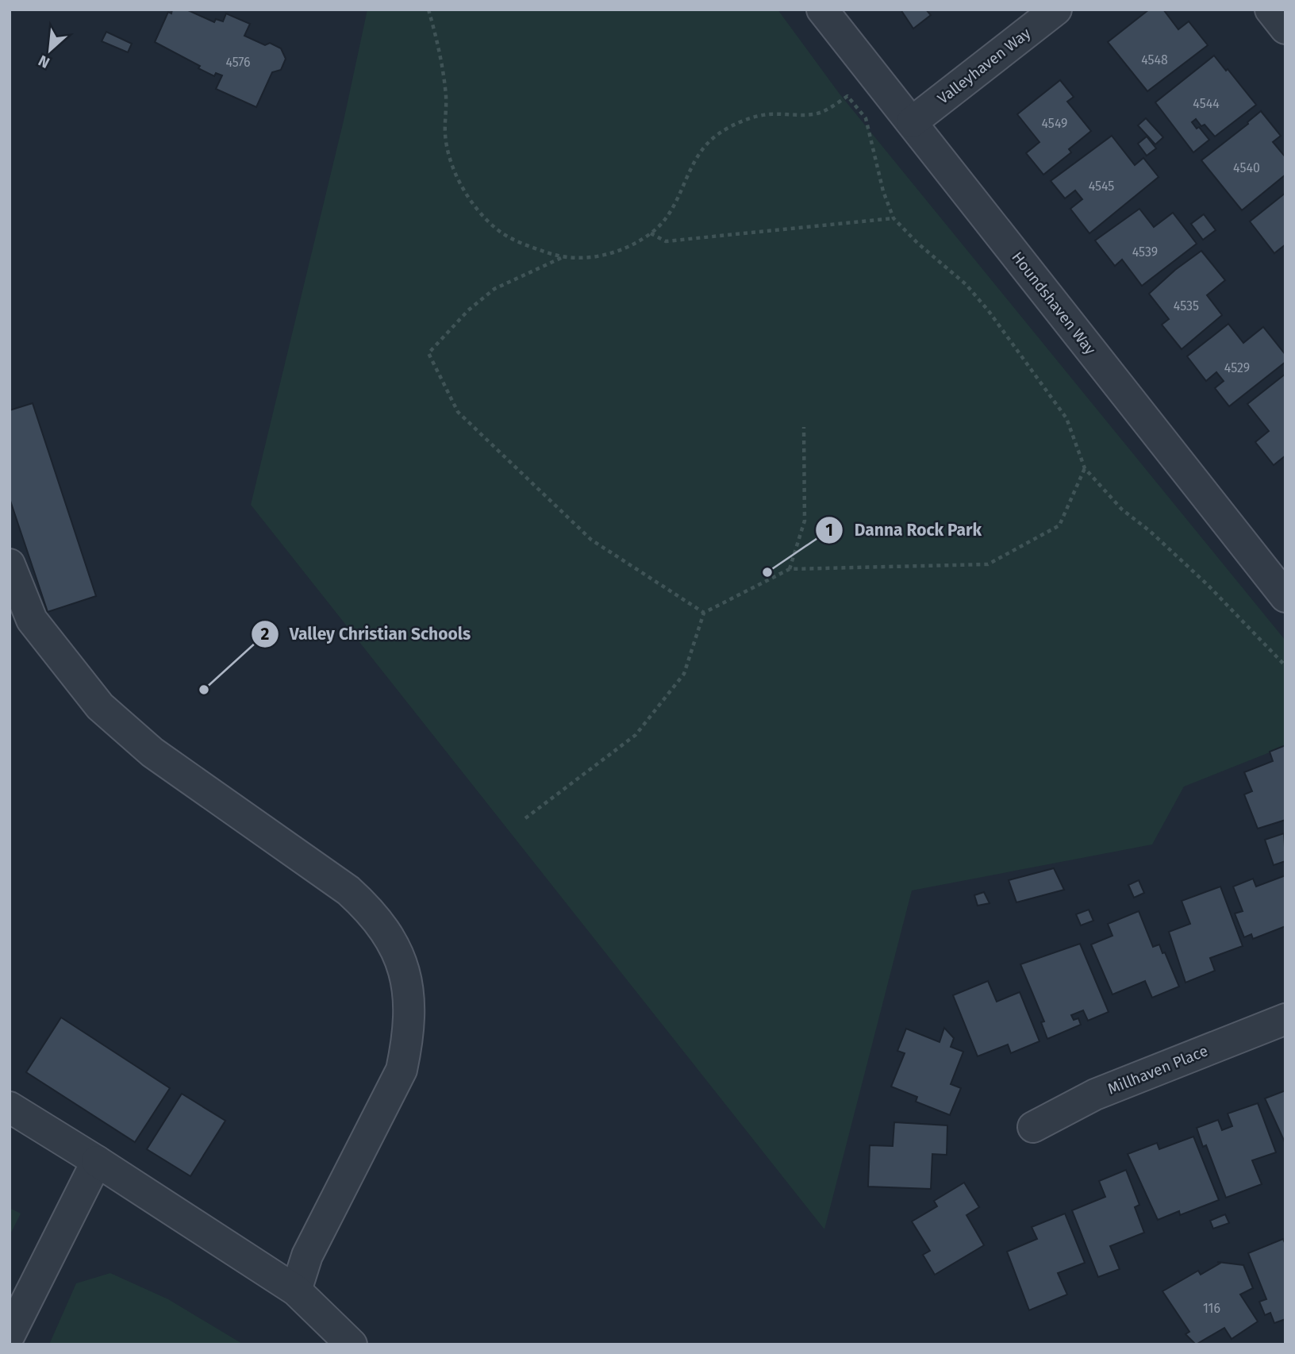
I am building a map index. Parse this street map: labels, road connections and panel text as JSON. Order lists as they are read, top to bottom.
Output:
{
  "streets": {
    "street": ["Valleyhaven Way", "Houndshaven Way", "Millhaven Place"]
  },
  "crossings": [
    ["Valleyhaven Way", "Houndshaven Way"]
  ],
  "places": ["Danna Rock Park", "Valley Christian Schools"],
  "house_numbers": [
    "4548",
    "4576",
    "4544",
    "4549",
    "4540",
    "4545",
    "4539",
    "4535",
    "4529",
    "116"
  ],
  "north": "bottom left"
}
